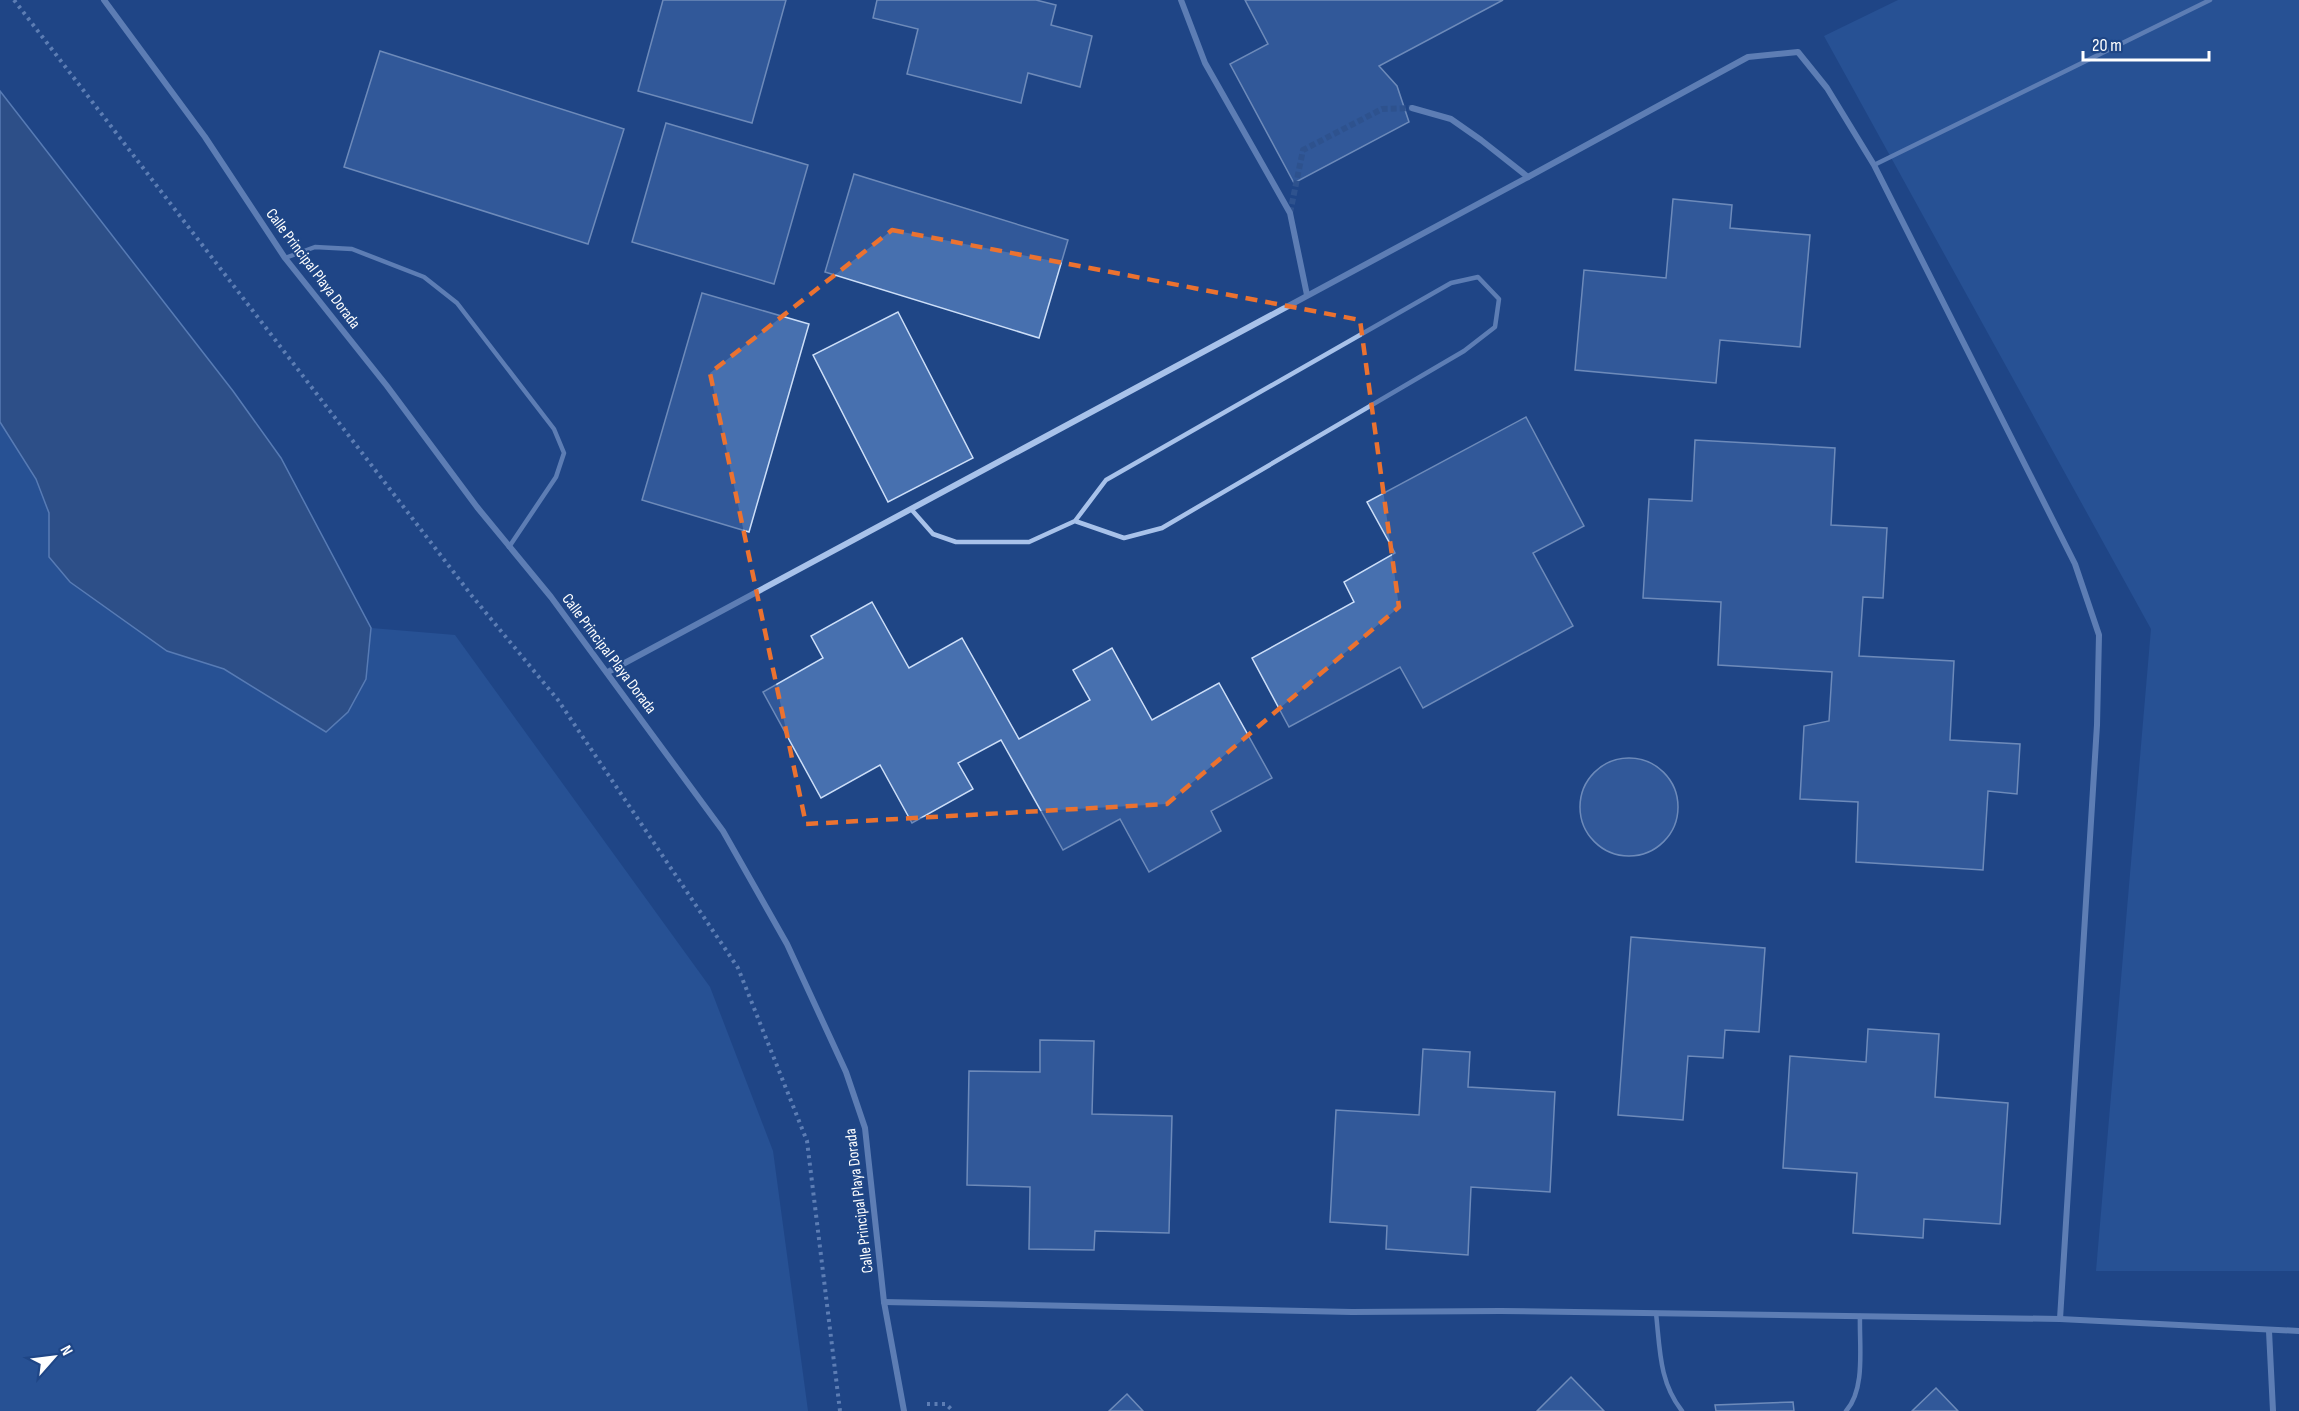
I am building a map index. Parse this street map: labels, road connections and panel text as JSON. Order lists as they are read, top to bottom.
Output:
{
  "streets": {
    "street": ["Calle Principal Playa Dorada"]
  },
  "scale_bar": "20 m",
  "north": "top right"
}
